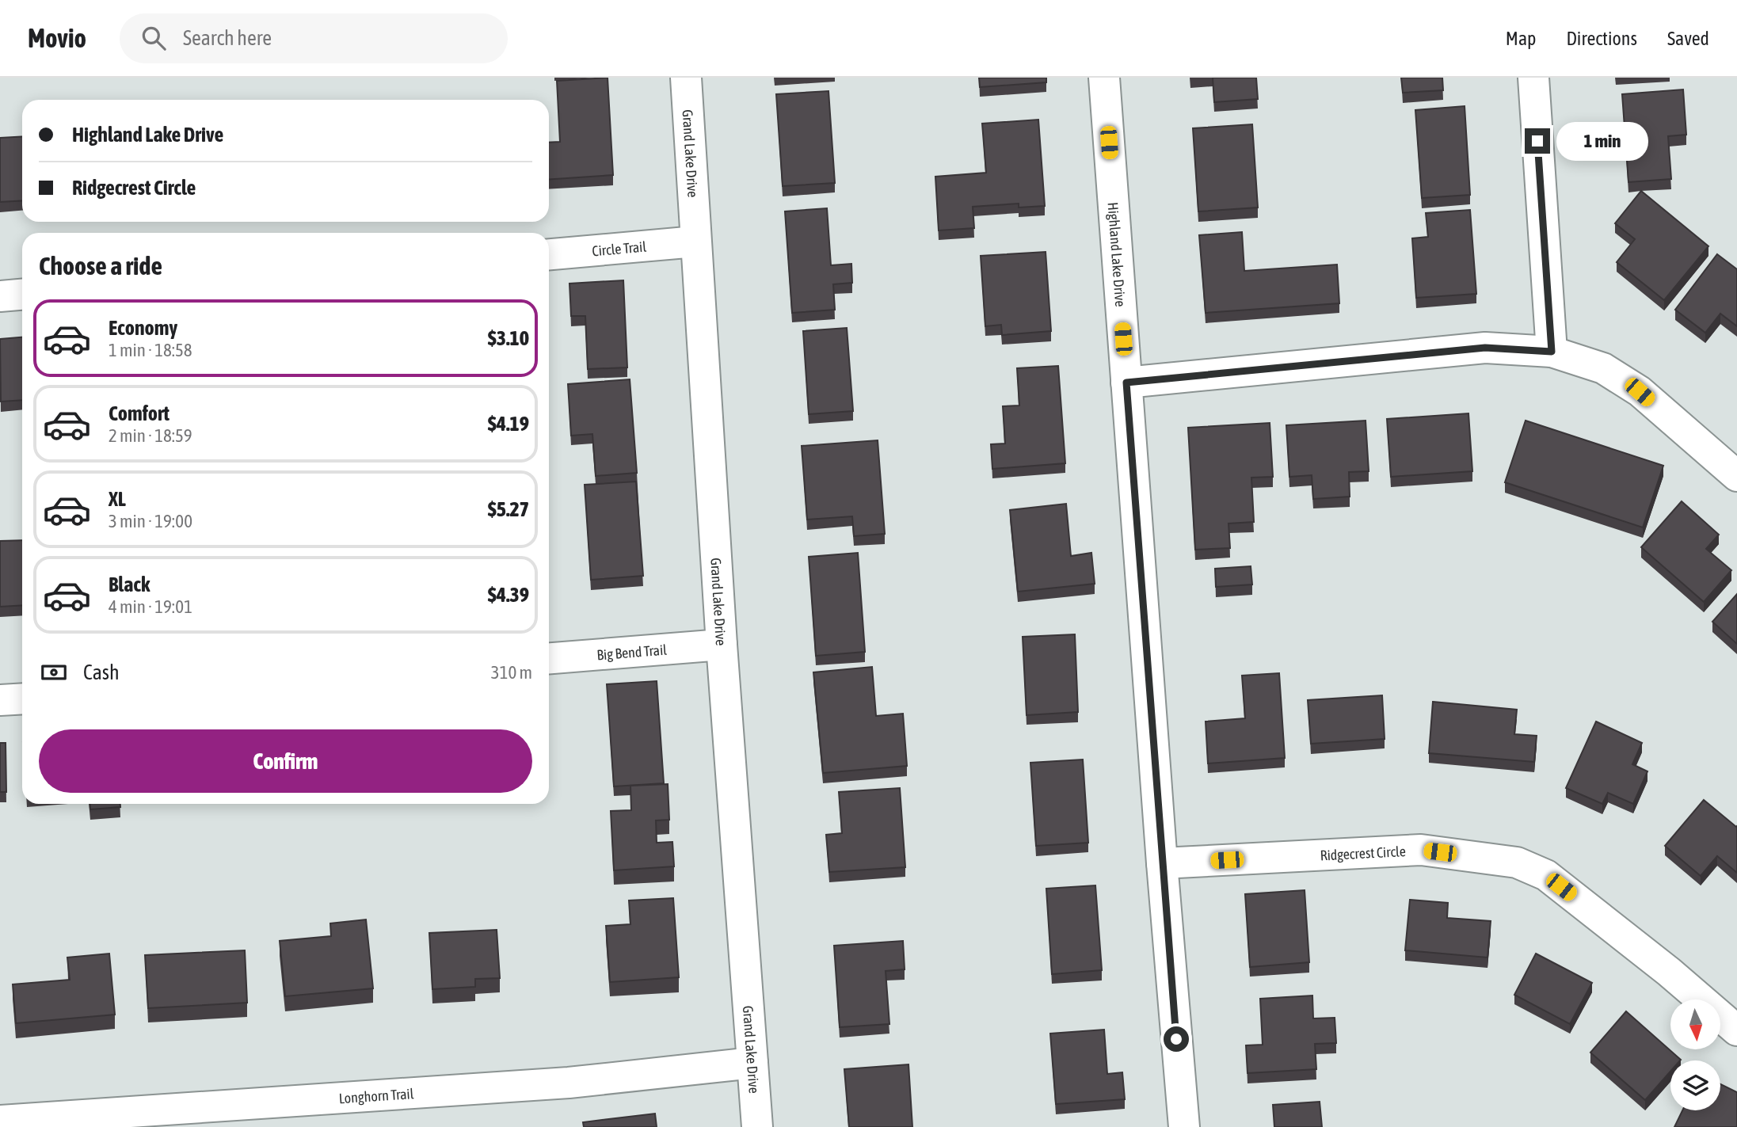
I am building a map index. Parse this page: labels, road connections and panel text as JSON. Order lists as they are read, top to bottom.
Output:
{
  "streets": {
    "street": [
      "Grand Lake Drive",
      "Circle Trail",
      "Highland Lake Drive",
      "Big Bend Trail",
      "Ridgecrest Circle",
      "Longhorn Trail"
    ]
  },
  "crossings": [
    ["Grand Lake Drive", "Circle Trail"],
    ["Grand Lake Drive", "Big Bend Trail"],
    ["Grand Lake Drive", "Longhorn Trail"],
    ["Highland Lake Drive", "Ridgecrest Circle"]
  ],
  "north": "bottom",
  "page": {
    "header": "Movio",
    "search": "Search here",
    "nav": ["Map", "Directions", "Saved"],
    "banner": ["Highland Lake Drive", "Ridgecrest Circle"],
    "bubble": "1 min",
    "heading": "Choose a ride",
    "list": [
      {
        "name": "Economy",
        "note": "1 min · 18:58",
        "value": "$3.10"
      },
      {
        "name": "Comfort",
        "note": "2 min · 18:59",
        "value": "$4.19"
      },
      {
        "name": "XL",
        "note": "3 min · 19:00",
        "value": "$5.27"
      },
      {
        "name": "Black",
        "note": "4 min · 19:01",
        "value": "$4.39"
      }
    ],
    "pay": ["Cash", "310 m"],
    "buttons": "Confirm"
  }
}
